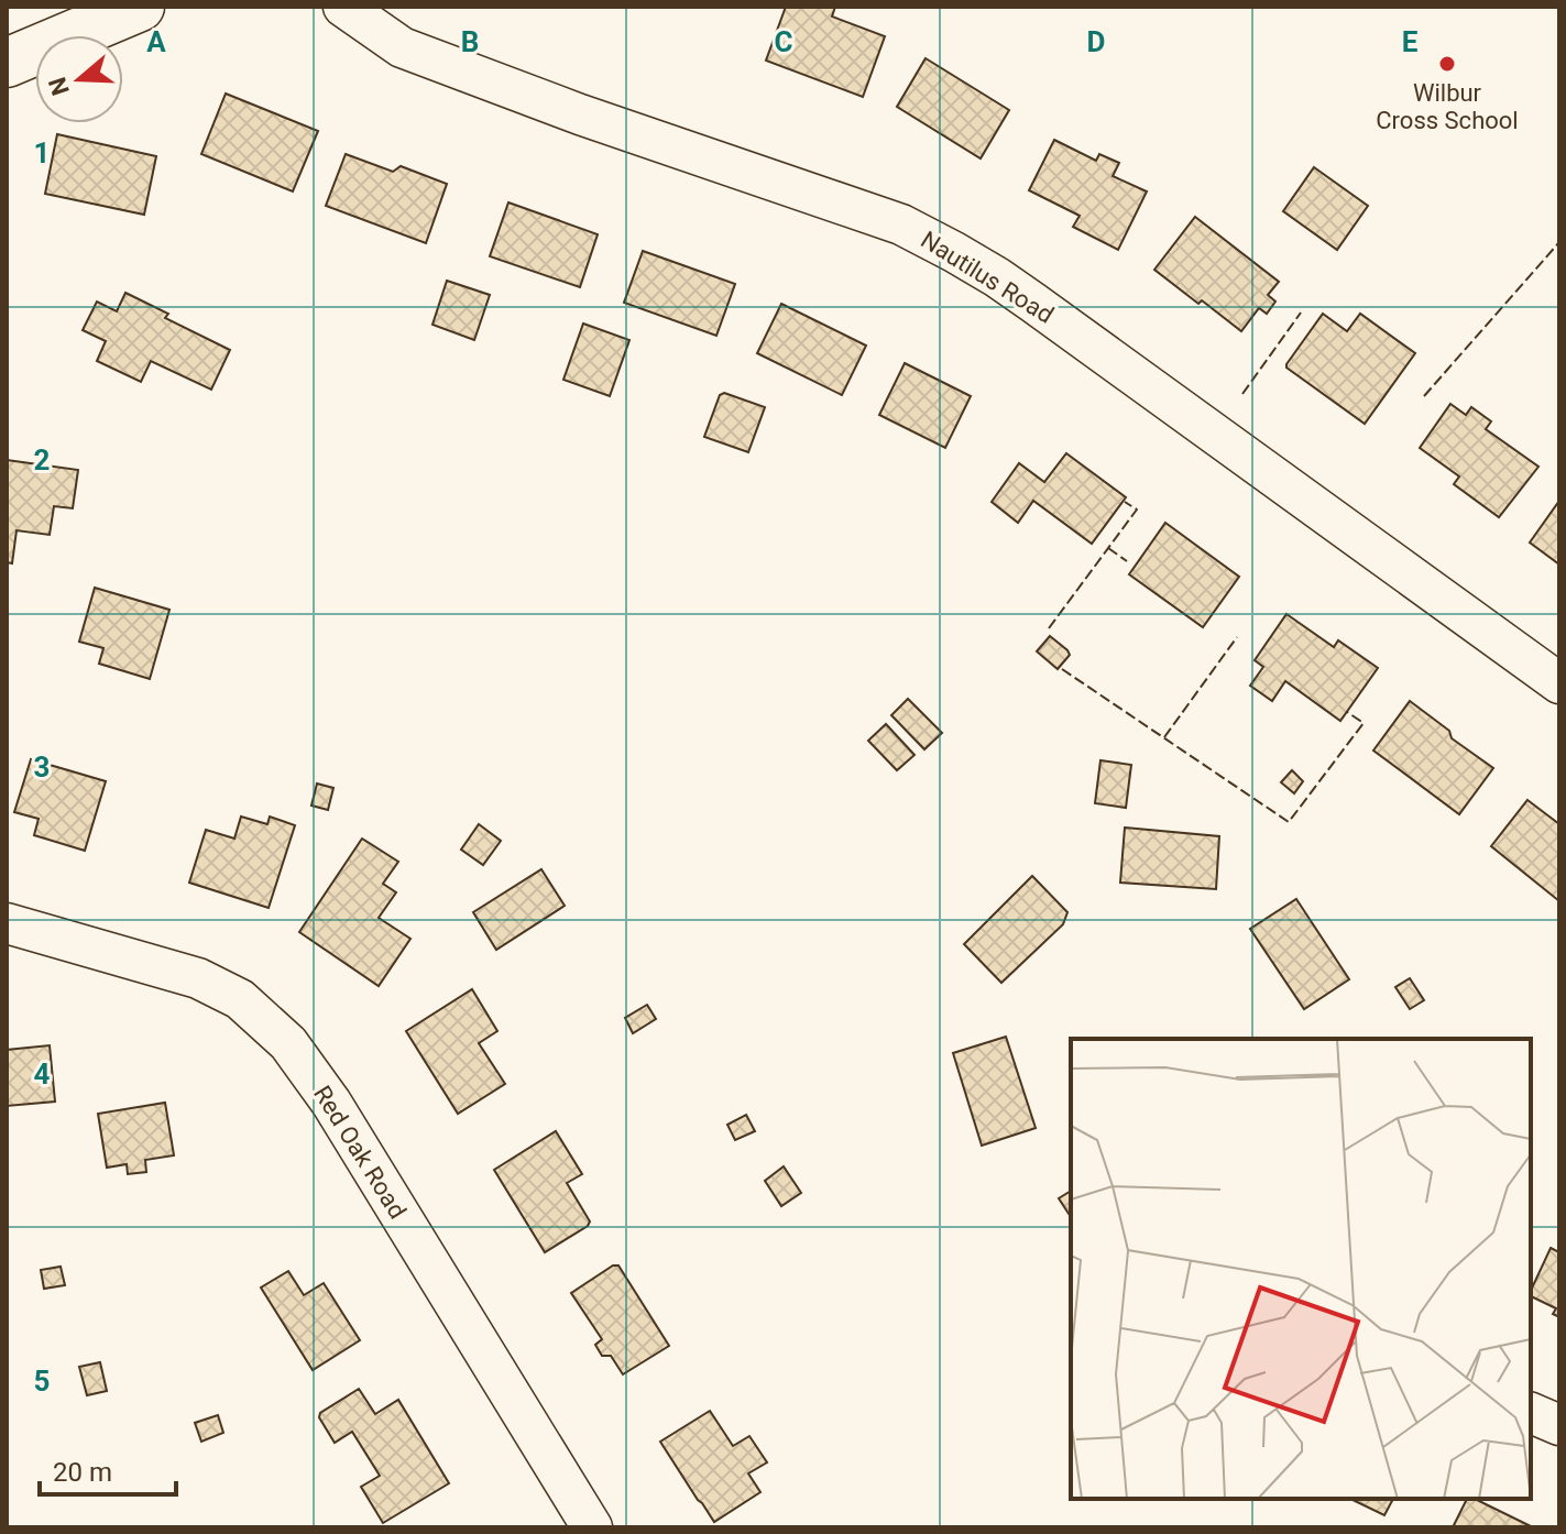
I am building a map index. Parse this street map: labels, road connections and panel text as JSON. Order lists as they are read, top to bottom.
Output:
{
  "streets": {
    "street": ["Nautilus Road", "Red Oak Road"]
  },
  "places": ["Wilbur Cross School"],
  "scale_bar": "20 m",
  "north": "left",
  "grid": {
    "columns": [
      "A",
      "B",
      "C",
      "D",
      "E"
    ],
    "rows": [
      "1",
      "2",
      "3",
      "4",
      "5"
    ]
  }
}
